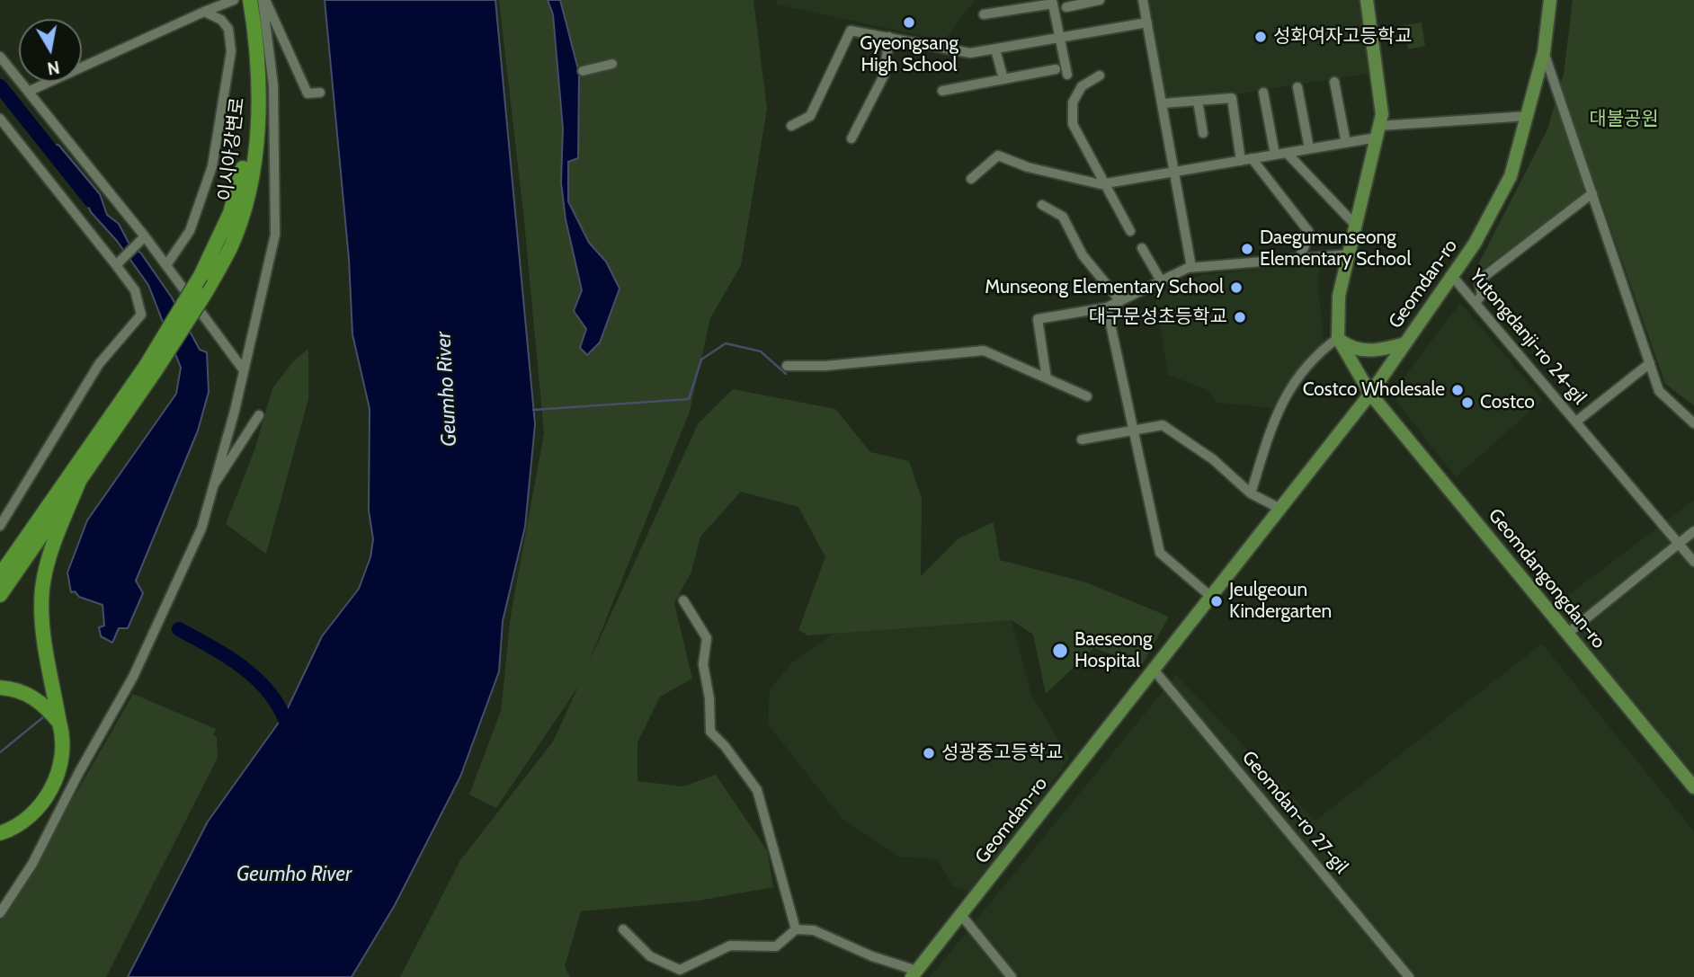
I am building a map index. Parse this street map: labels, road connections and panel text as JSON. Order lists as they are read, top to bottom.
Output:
{
  "streets": {
    "highway": ["이시아강변로"],
    "main road": ["Geomdan-ro", "Geomdangongdan-ro"],
    "street": ["Yutongdanji-ro 24-gil", "Geomdan-ro 27-gil"]
  },
  "crossings": [
    ["Geomdan-ro", "Yutongdanji-ro 24-gil"],
    ["Geomdan-ro", "Geomdangongdan-ro"],
    ["Geomdan-ro", "Geomdan-ro 27-gil"]
  ],
  "water": ["Geumho River"],
  "parks": ["대불공원"],
  "places": [
    "Gyeongsang High School",
    "성화여자고등학교",
    "Daegumunseong Elementary School",
    "Munseong Elementary School",
    "대구문성초등학교",
    "Costco Wholesale",
    "Costco",
    "Jeulgeoun Kindergarten",
    "Baeseong Hospital",
    "성광중고등학교"
  ],
  "north": "bottom"
}
